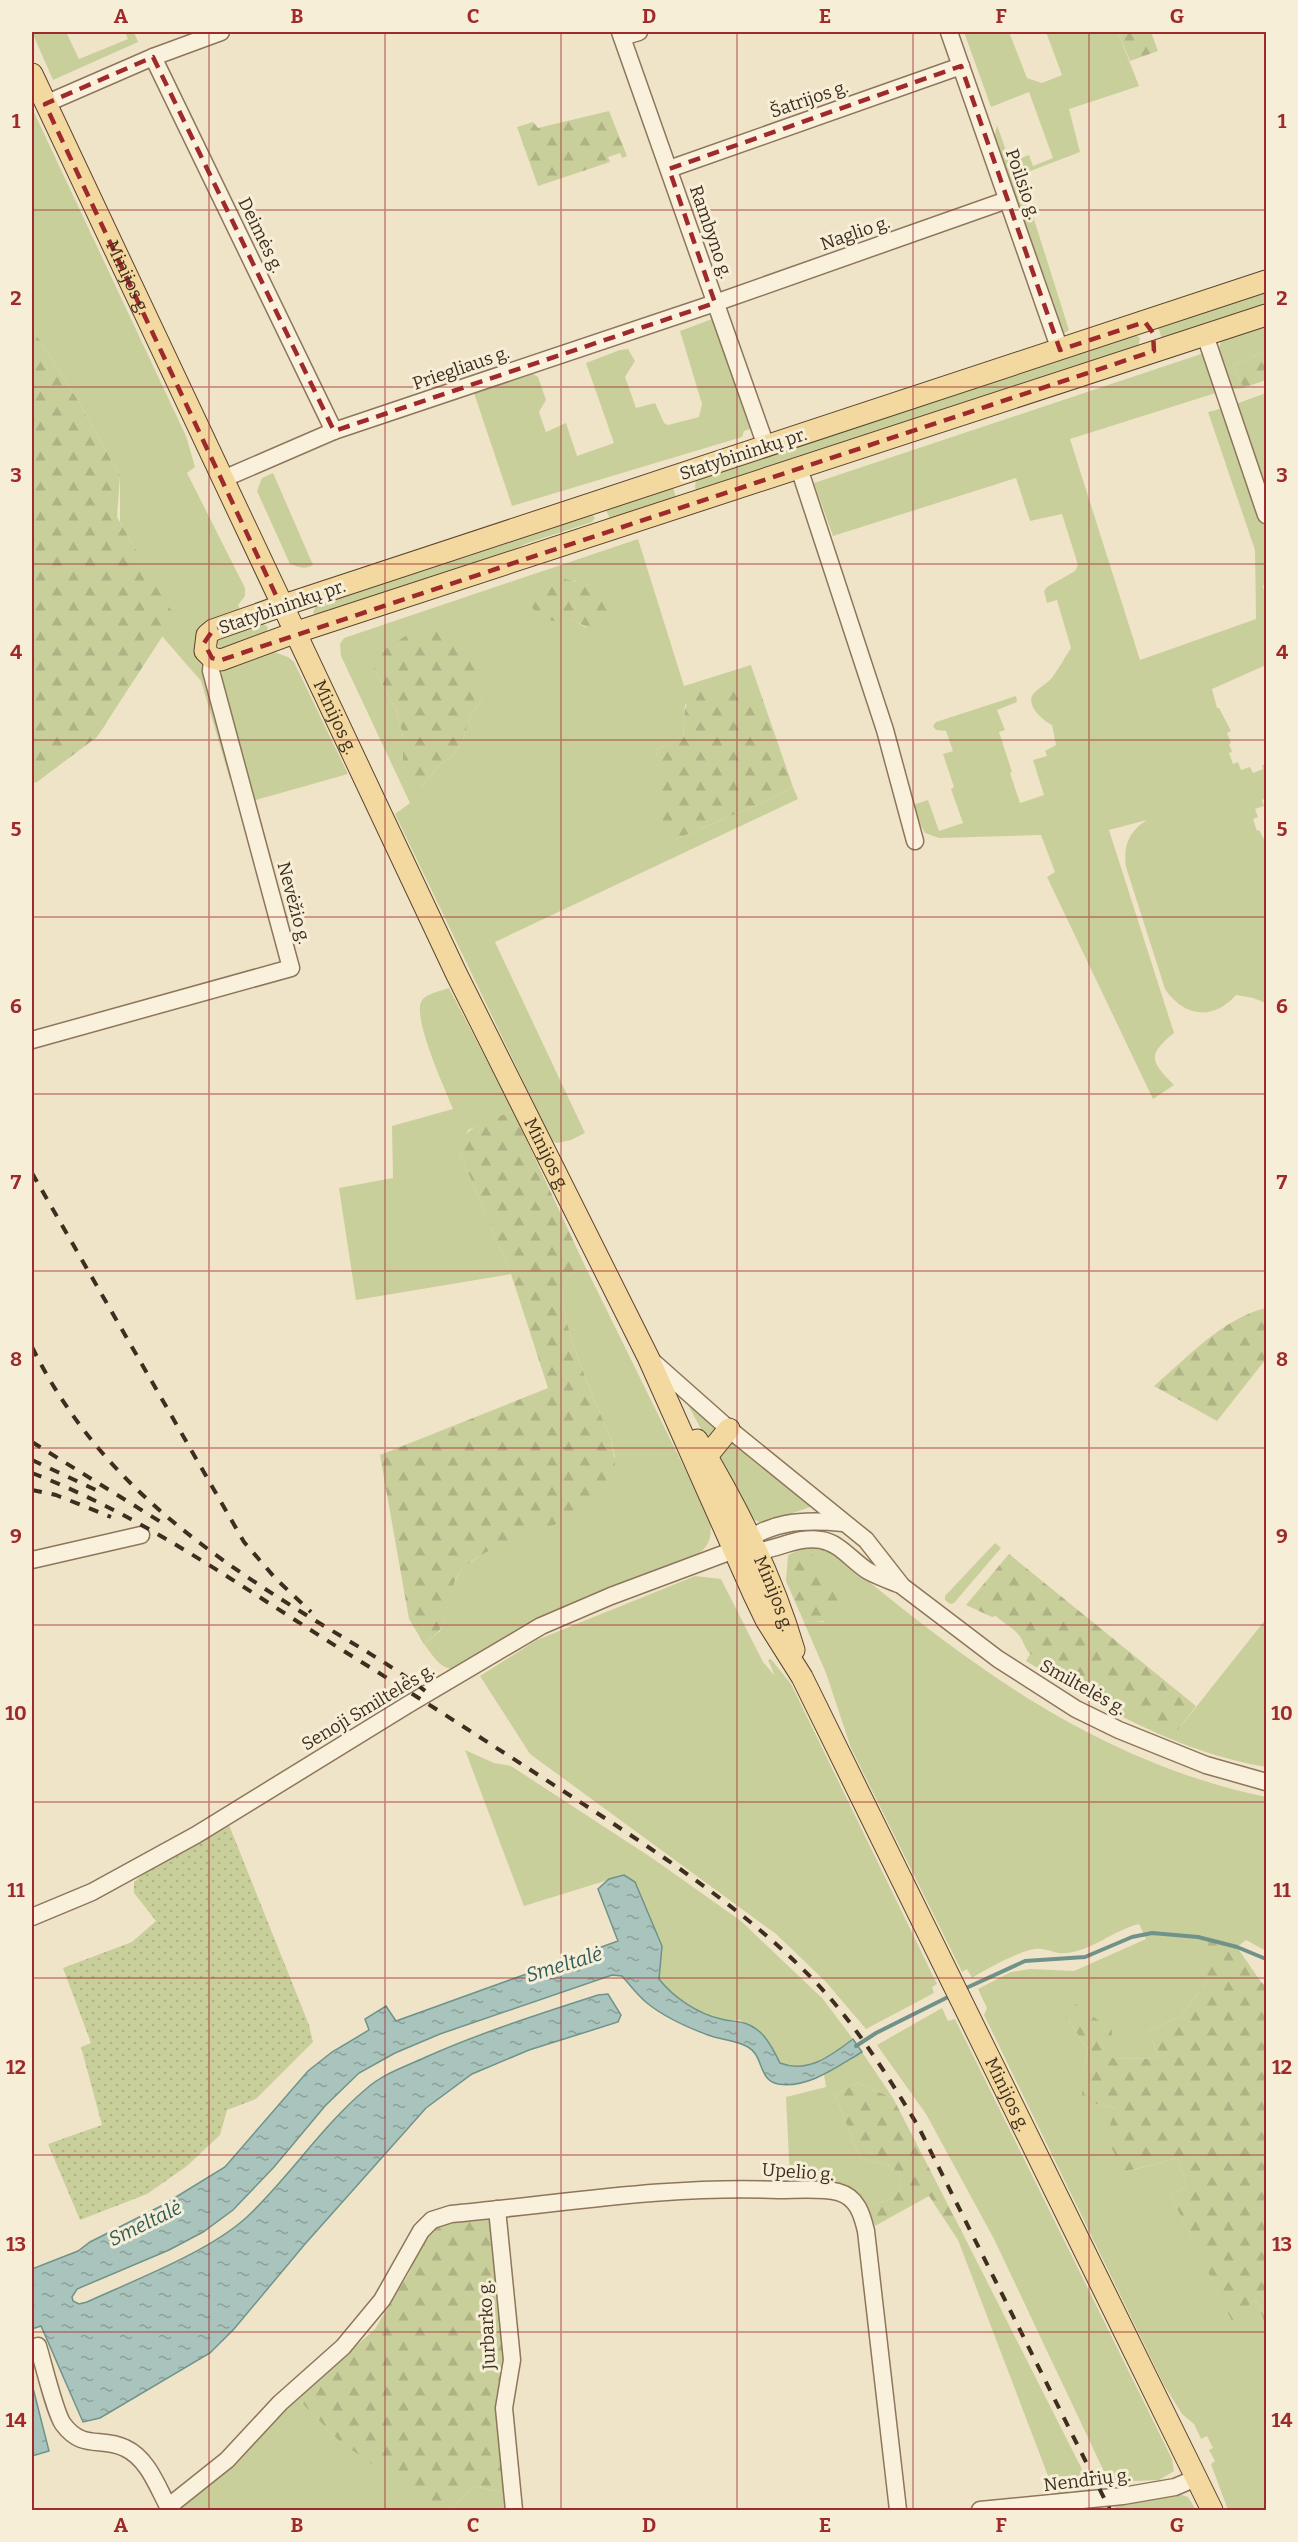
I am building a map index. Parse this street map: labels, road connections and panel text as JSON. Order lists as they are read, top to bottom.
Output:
{
  "streets": {
    "main road": ["Minijos g.", "Statybininkų pr."],
    "street": [
      "Šatrijos g.",
      "Poilsio g.",
      "Rambyno g.",
      "Naglio g.",
      "Deimės g.",
      "Priegliaus g.",
      "Nevėžio g.",
      "Smiltelės g.",
      "Senoji Smiltelės g.",
      "Upelio g.",
      "Jurbarko g.",
      "Nendrių g."
    ]
  },
  "crossings": [
    ["Šatrijos g.", "Poilsio g."],
    ["Šatrijos g.", "Rambyno g."],
    ["Poilsio g.", "Naglio g."],
    ["Poilsio g.", "Statybininkų pr."],
    ["Rambyno g.", "Naglio g."],
    ["Rambyno g.", "Priegliaus g."],
    ["Rambyno g.", "Statybininkų pr."],
    ["Naglio g.", "Priegliaus g."],
    ["Deimės g.", "Priegliaus g."],
    ["Minijos g.", "Priegliaus g."],
    ["Minijos g.", "Statybininkų pr."],
    ["Minijos g.", "Senoji Smiltelės g."],
    ["Minijos g.", "Nendrių g."],
    ["Statybininkų pr.", "Nevėžio g."],
    ["Upelio g.", "Jurbarko g."]
  ],
  "water": ["Smeltalė"],
  "grid": {
    "columns": [
      "A",
      "B",
      "C",
      "D",
      "E",
      "F",
      "G"
    ],
    "rows": [
      "1",
      "2",
      "3",
      "4",
      "5",
      "6",
      "7",
      "8",
      "9",
      "10",
      "11",
      "12",
      "13",
      "14"
    ]
  }
}
